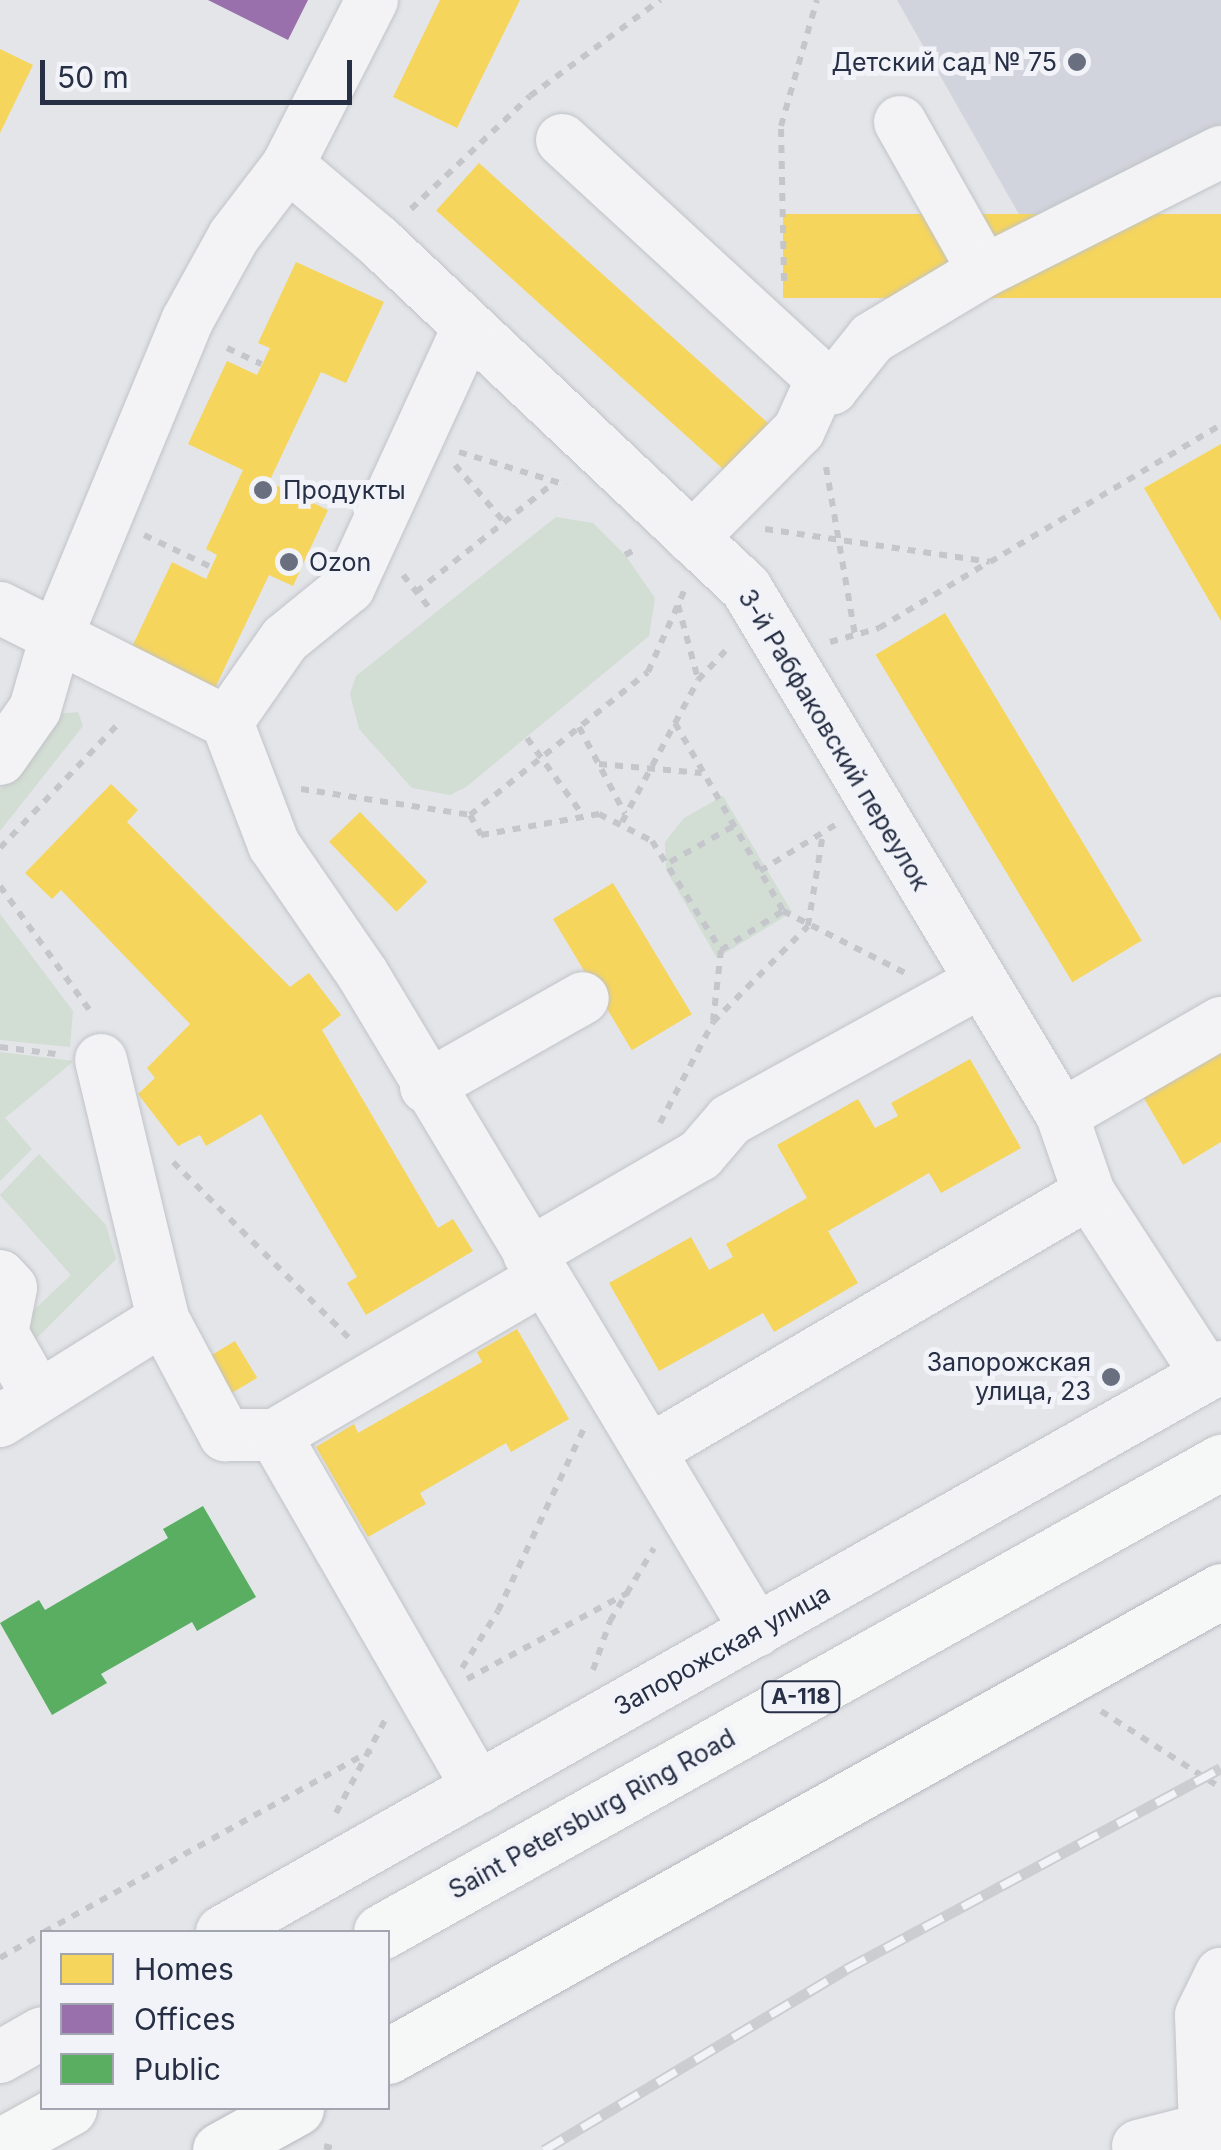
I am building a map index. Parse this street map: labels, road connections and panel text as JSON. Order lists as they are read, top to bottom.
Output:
{
  "streets": {
    "highway": ["А-118", "Saint Petersburg Ring Road"],
    "street": ["3-й Рабфаковский переулок", "Запорожская улица"]
  },
  "crossings": [
    ["3-й Рабфаковский переулок", "Запорожская улица"]
  ],
  "places": [
    "Детский сад № 75",
    "Продукты",
    "Ozon",
    "Запорожская улица, 23"
  ],
  "legend": ["Homes", "Offices", "Public"],
  "scale_bar": "50 m"
}
